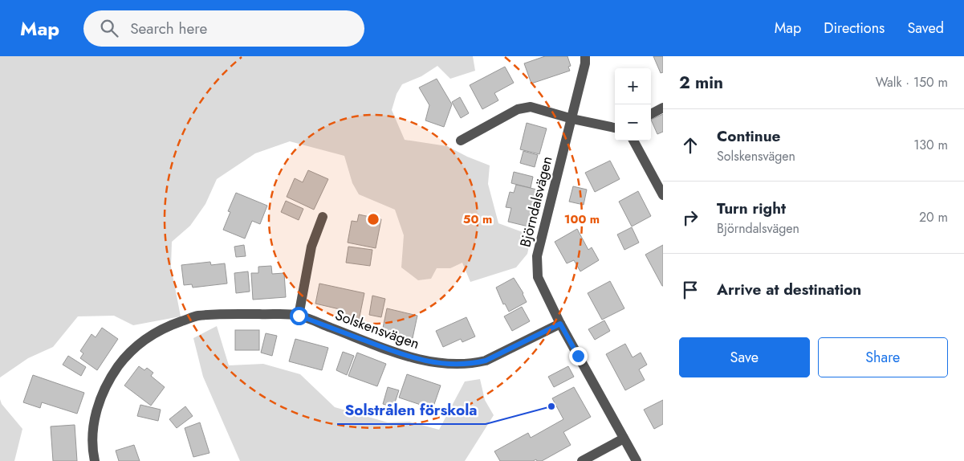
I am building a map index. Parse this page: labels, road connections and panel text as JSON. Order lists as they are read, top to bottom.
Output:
{
  "streets": {
    "street": ["Björndalsvägen", "Solskensvägen"]
  },
  "crossings": [
    ["Björndalsvägen", "Solskensvägen"]
  ],
  "places": ["Solstrålen förskola"],
  "page": {
    "header": "Map",
    "search": "Search here",
    "nav": ["Map", "Directions", "Saved"],
    "heading": ["2 min", "Walk · 150 m"],
    "map_buttons": ["+", "−"],
    "list": [
      ["Continue", "Solskensvägen", "130 m"],
      ["Turn right", "Björndalsvägen", "20 m"],
      "Arrive at destination"
    ],
    "buttons": ["Save", "Share"]
  },
  "rings": ["50 m", "100 m"]
}
